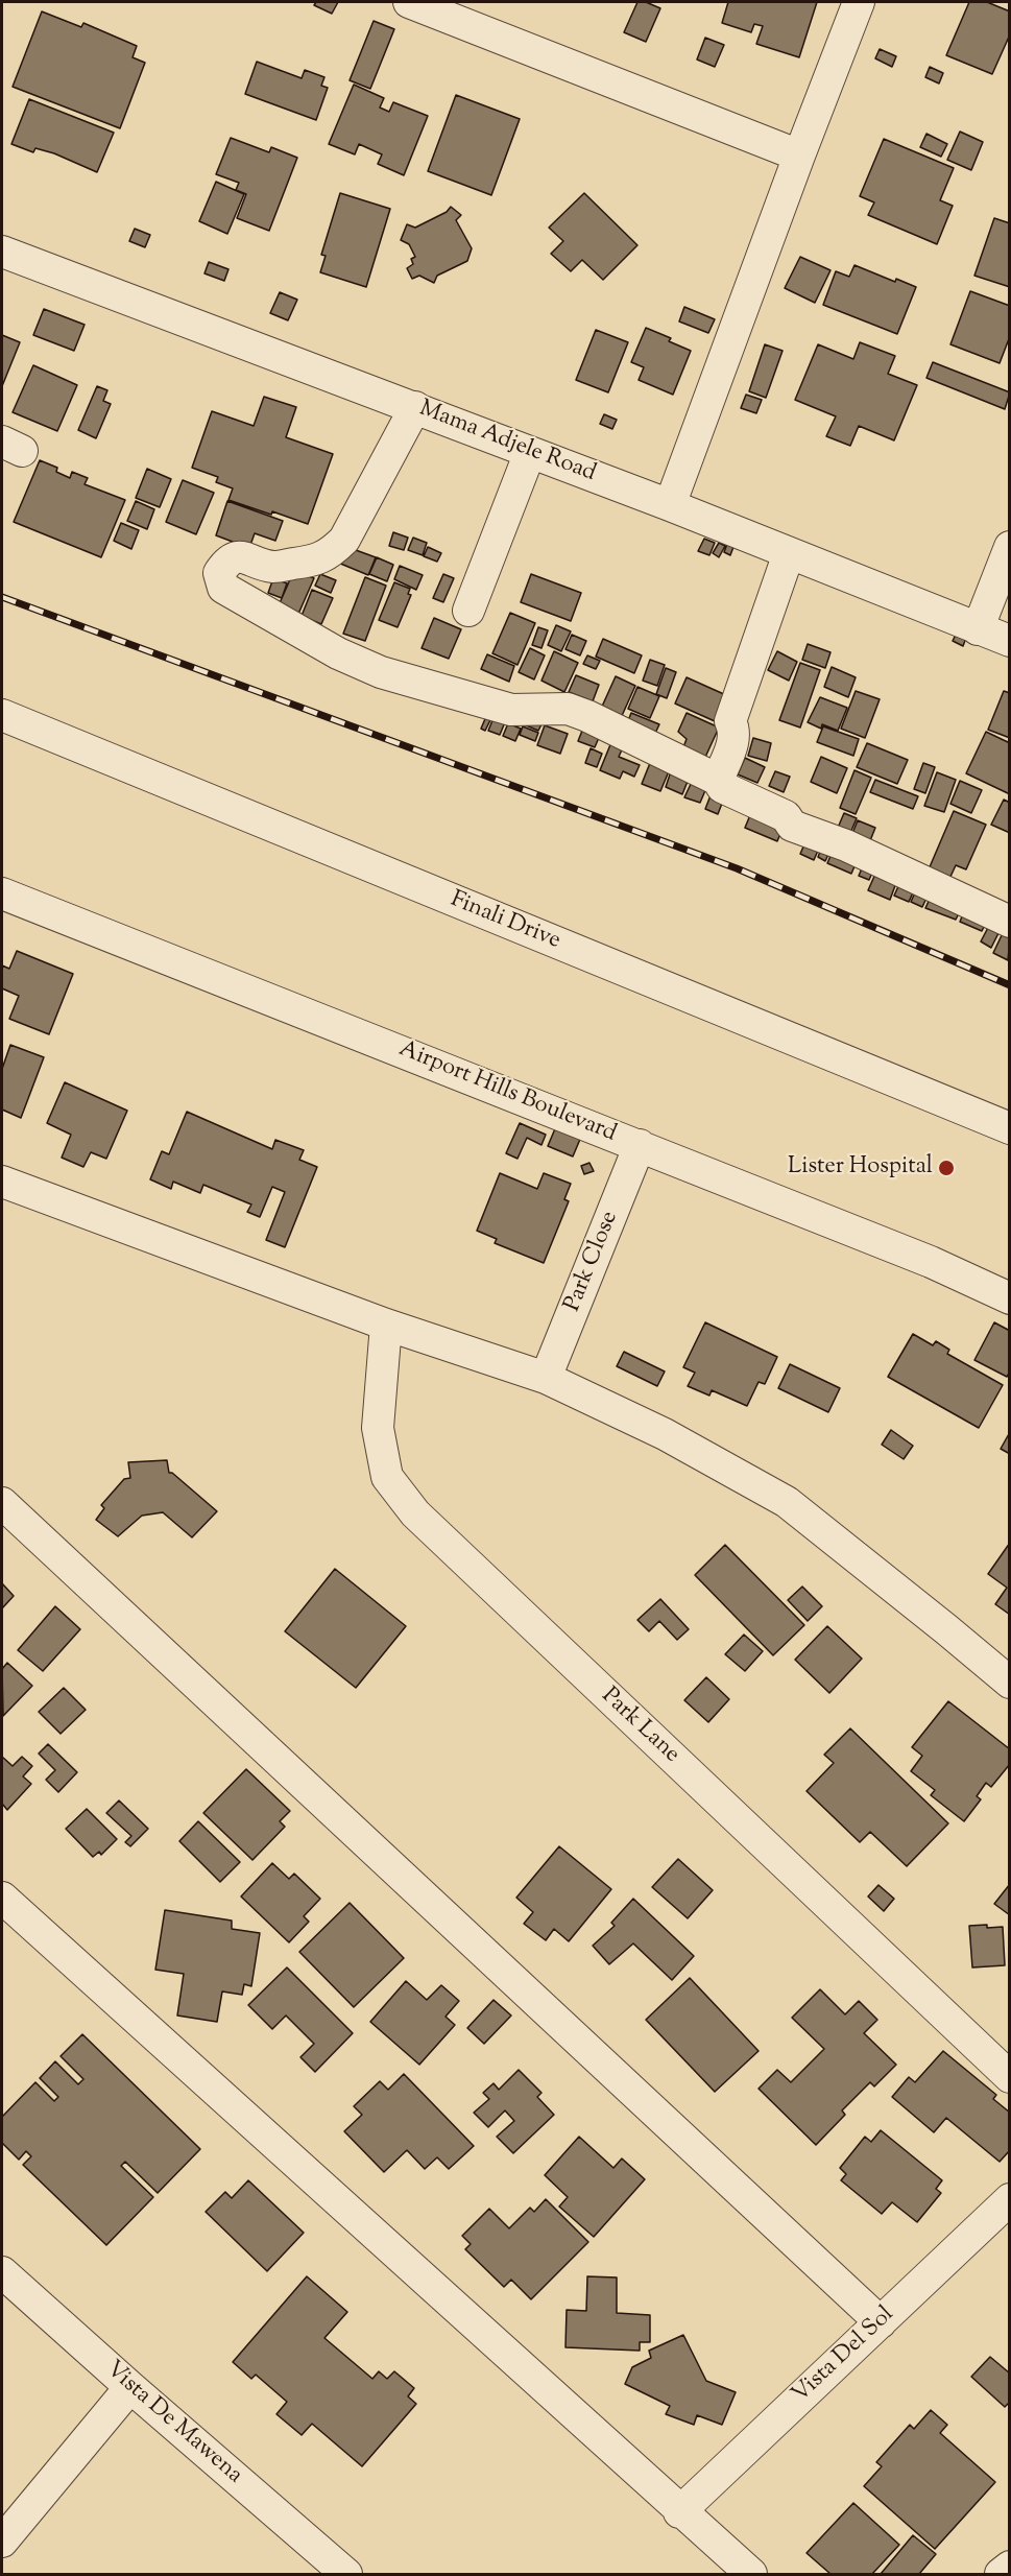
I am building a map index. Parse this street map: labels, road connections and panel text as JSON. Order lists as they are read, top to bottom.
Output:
{
  "streets": {
    "street": [
      "Mama Adjele Road",
      "Finali Drive",
      "Airport Hills Boulevard",
      "Park Close",
      "Park Lane",
      "Vista Del Sol",
      "Vista De Mawena"
    ]
  },
  "crossings": [
    ["Airport Hills Boulevard", "Park Close"]
  ],
  "places": ["Lister Hospital"]
}
